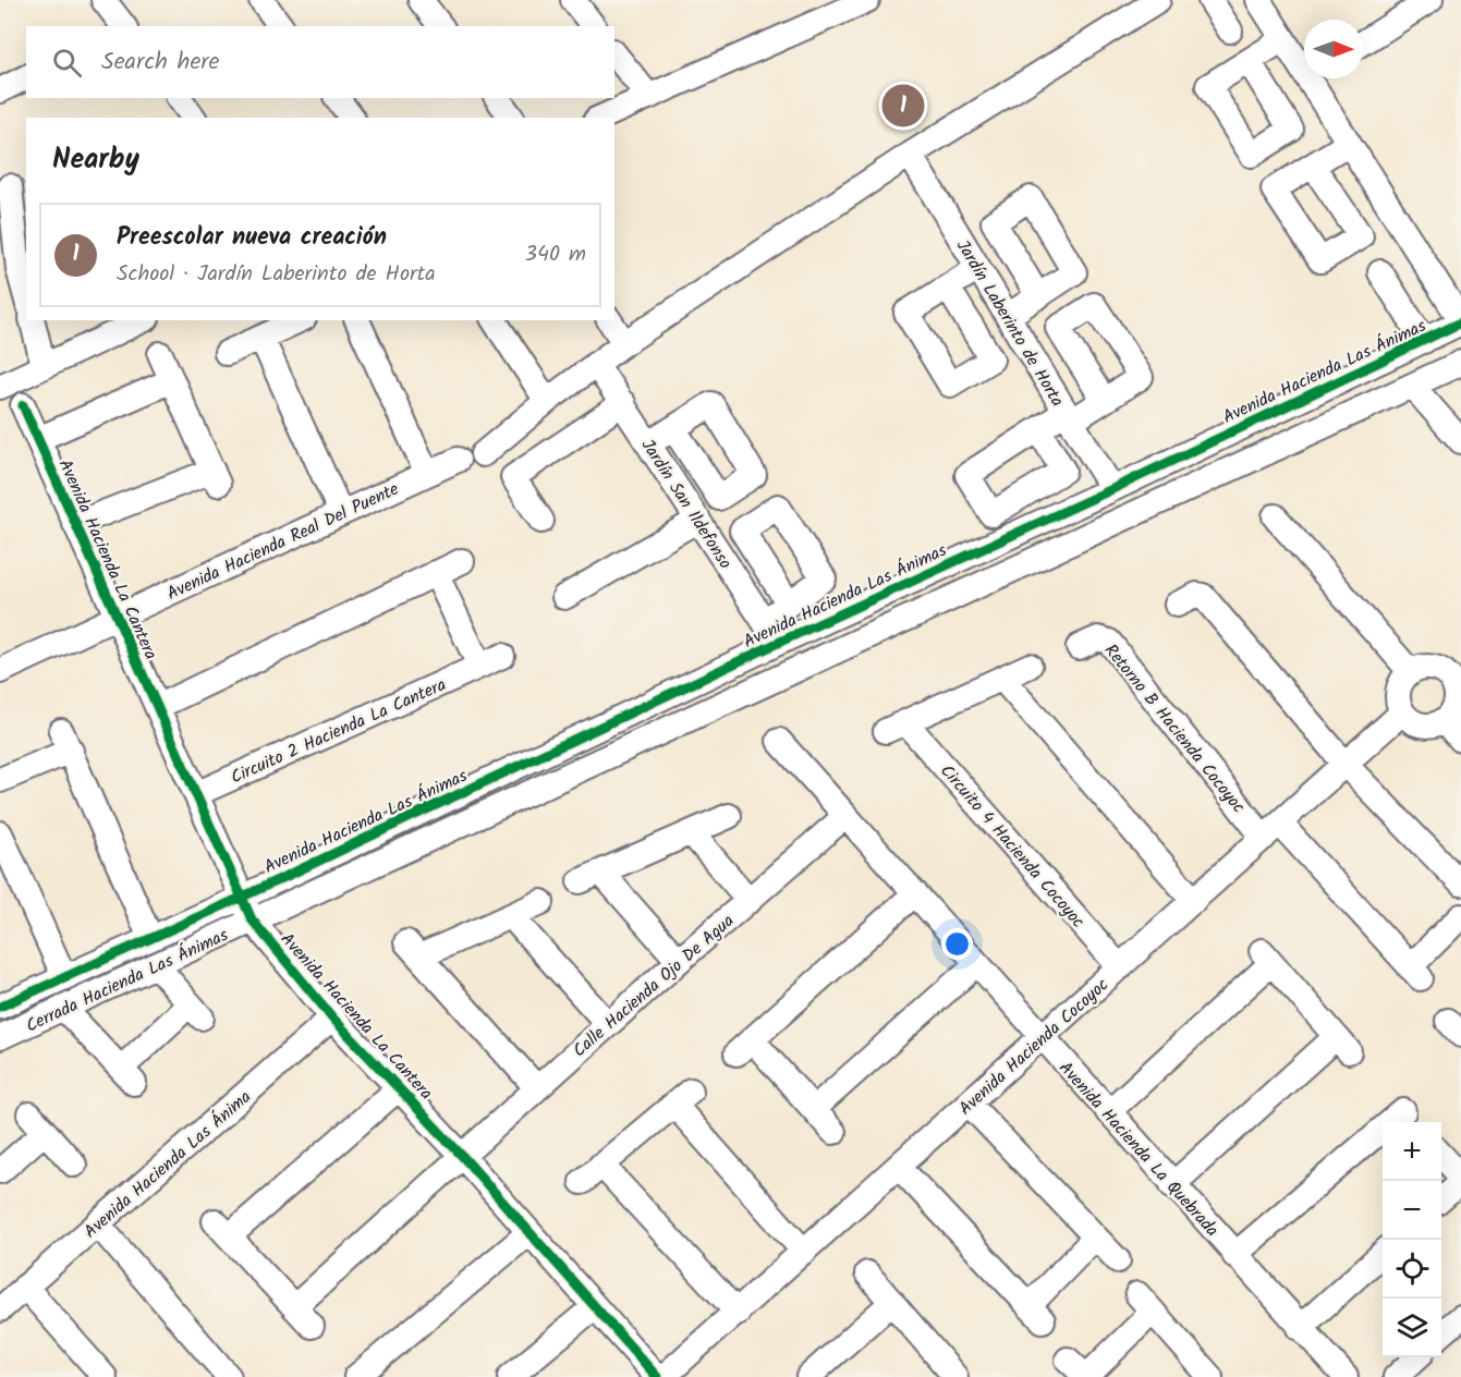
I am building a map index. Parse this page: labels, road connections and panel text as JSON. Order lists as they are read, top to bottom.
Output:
{
  "streets": {
    "street": [
      "Jardín Laberinto de Horta",
      "Avenida Hacienda Las Ánimas",
      "Jardín San Ildefonso",
      "Avenida Hacienda Real Del Puente",
      "Avenida Hacienda La Cantera",
      "Retorno B Hacienda Cocoyoc",
      "Circuito 2 Hacienda La Cantera",
      "Circuito 4 Hacienda Cocoyoc",
      "Cerrada Hacienda Las Ánimas",
      "Calle Hacienda Ojo De Agua",
      "Avenida Hacienda Cocoyoc",
      "Avenida Hacienda La Quebrada",
      "Avenida Hacienda Las Ánima"
    ]
  },
  "crossings": [
    ["Jardín Laberinto de Horta", "Avenida Hacienda Las Ánimas"],
    ["Avenida Hacienda Las Ánimas", "Jardín San Ildefonso"],
    ["Avenida Hacienda Las Ánimas", "Avenida Hacienda La Cantera"],
    ["Avenida Hacienda Las Ánimas", "Cerrada Hacienda Las Ánimas"],
    ["Avenida Hacienda Real Del Puente", "Avenida Hacienda La Cantera"],
    ["Avenida Hacienda La Cantera", "Circuito 2 Hacienda La Cantera"],
    ["Avenida Hacienda La Cantera", "Cerrada Hacienda Las Ánimas"],
    ["Avenida Hacienda La Cantera", "Calle Hacienda Ojo De Agua"],
    ["Avenida Hacienda La Cantera", "Avenida Hacienda Las Ánima"],
    ["Retorno B Hacienda Cocoyoc", "Avenida Hacienda Cocoyoc"],
    ["Circuito 4 Hacienda Cocoyoc", "Avenida Hacienda Cocoyoc"],
    ["Calle Hacienda Ojo De Agua", "Avenida Hacienda La Quebrada"],
    ["Avenida Hacienda Cocoyoc", "Avenida Hacienda La Quebrada"]
  ],
  "north": "right",
  "page": {
    "search": "Search here",
    "pins": "1",
    "heading": "Nearby",
    "list": [
      {
        "mark": "1",
        "name": "Preescolar nueva creación",
        "note": "School · Jardín Laberinto de Horta",
        "value": "340 m"
      }
    ],
    "map_buttons": ["+", "−"]
  }
}
